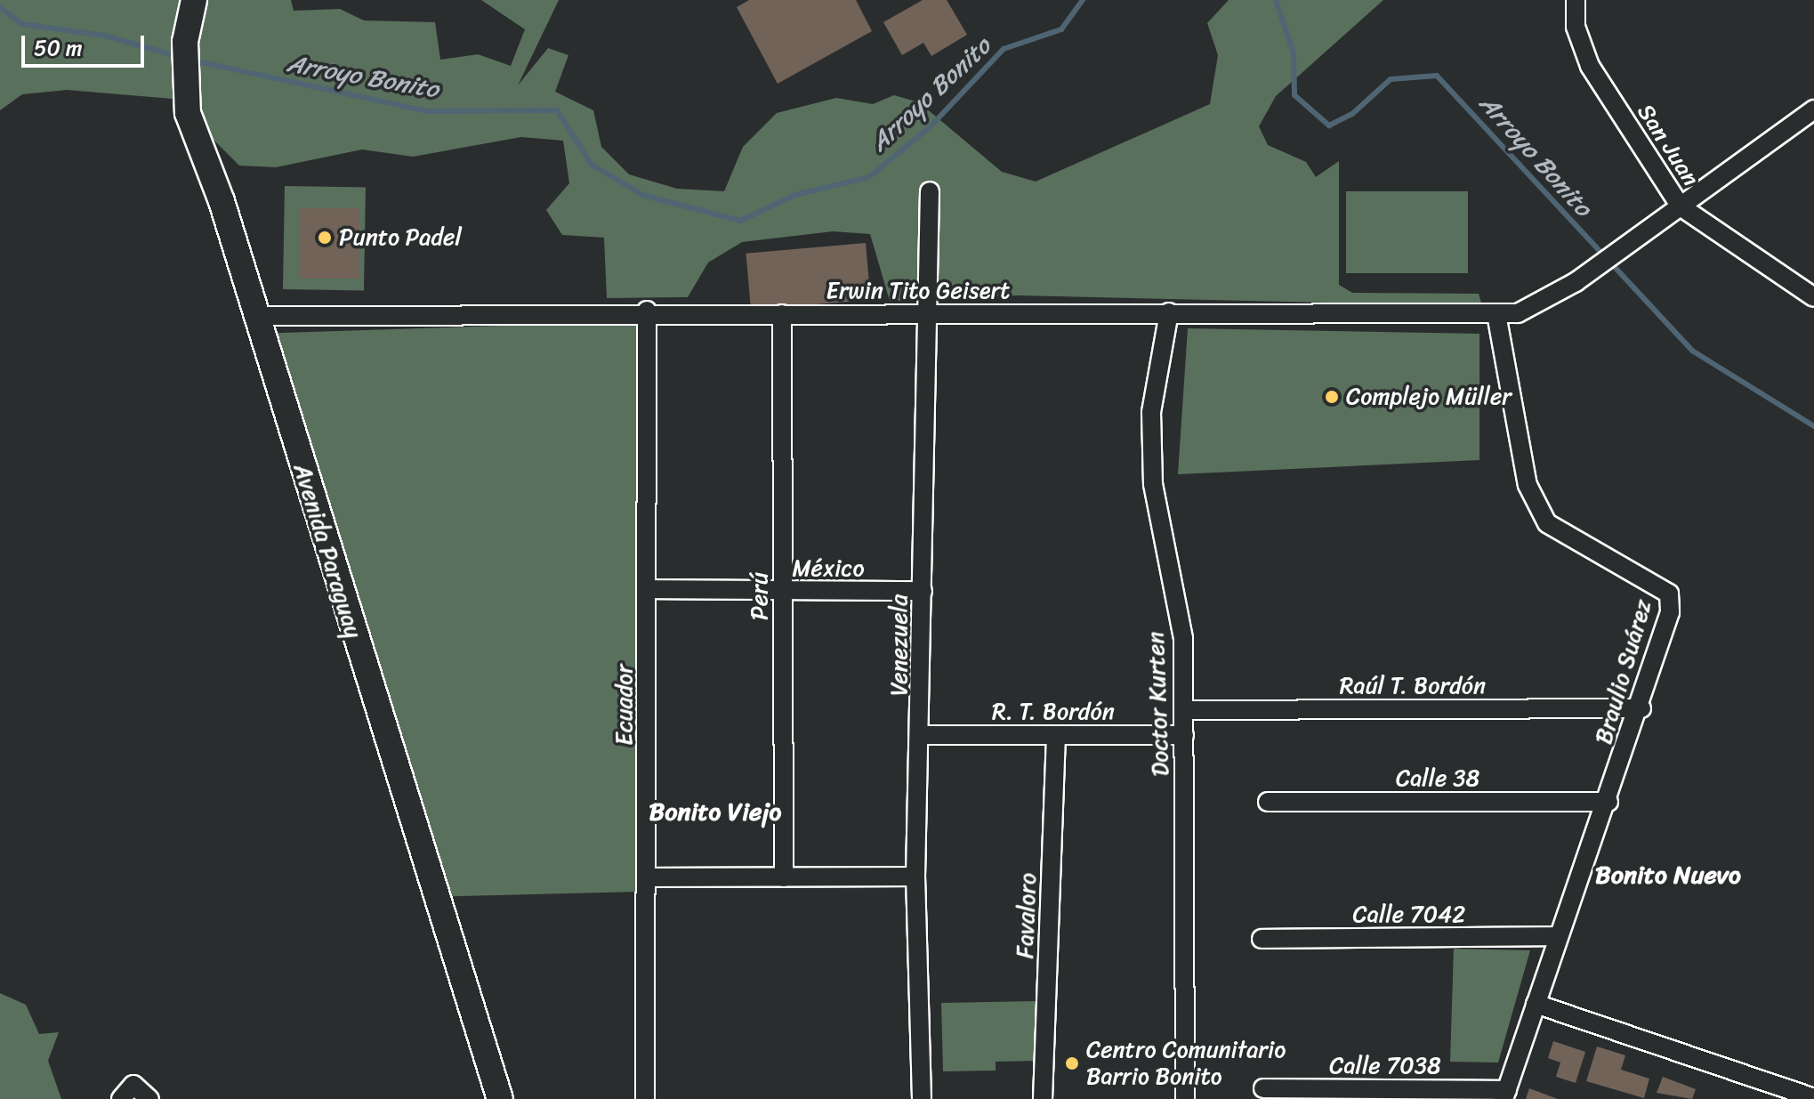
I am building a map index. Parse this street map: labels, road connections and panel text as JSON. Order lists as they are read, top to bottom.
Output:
{
  "streets": {
    "main road": ["Avenida Paraguay"],
    "street": [
      "San Juan",
      "Erwin Tito Geisert",
      "México",
      "Perú",
      "Venezuela",
      "Braulio Suárez",
      "Raúl T. Bordón",
      "Doctor Kurten",
      "Ecuador",
      "R. T. Bordón",
      "Calle 38",
      "Calle 7042",
      "Favaloro",
      "Calle 7038"
    ]
  },
  "crossings": [
    ["San Juan", "Erwin Tito Geisert"],
    ["Erwin Tito Geisert", "Avenida Paraguay"],
    ["Erwin Tito Geisert", "Perú"],
    ["Erwin Tito Geisert", "Venezuela"],
    ["Erwin Tito Geisert", "Braulio Suárez"],
    ["Erwin Tito Geisert", "Doctor Kurten"],
    ["Erwin Tito Geisert", "Ecuador"],
    ["México", "Perú"],
    ["México", "Venezuela"],
    ["México", "Ecuador"],
    ["Venezuela", "R. T. Bordón"],
    ["Braulio Suárez", "Raúl T. Bordón"],
    ["Braulio Suárez", "Calle 38"],
    ["Braulio Suárez", "Calle 7042"],
    ["Braulio Suárez", "Calle 7038"],
    ["Raúl T. Bordón", "Doctor Kurten"],
    ["Doctor Kurten", "R. T. Bordón"],
    ["R. T. Bordón", "Favaloro"]
  ],
  "districts": ["Bonito Viejo", "Bonito Nuevo"],
  "water": ["Arroyo Bonito"],
  "places": ["Punto Padel", "Complejo Müller", "Centro Comunitario Barrio Bonito"],
  "scale_bar": "50 m"
}
